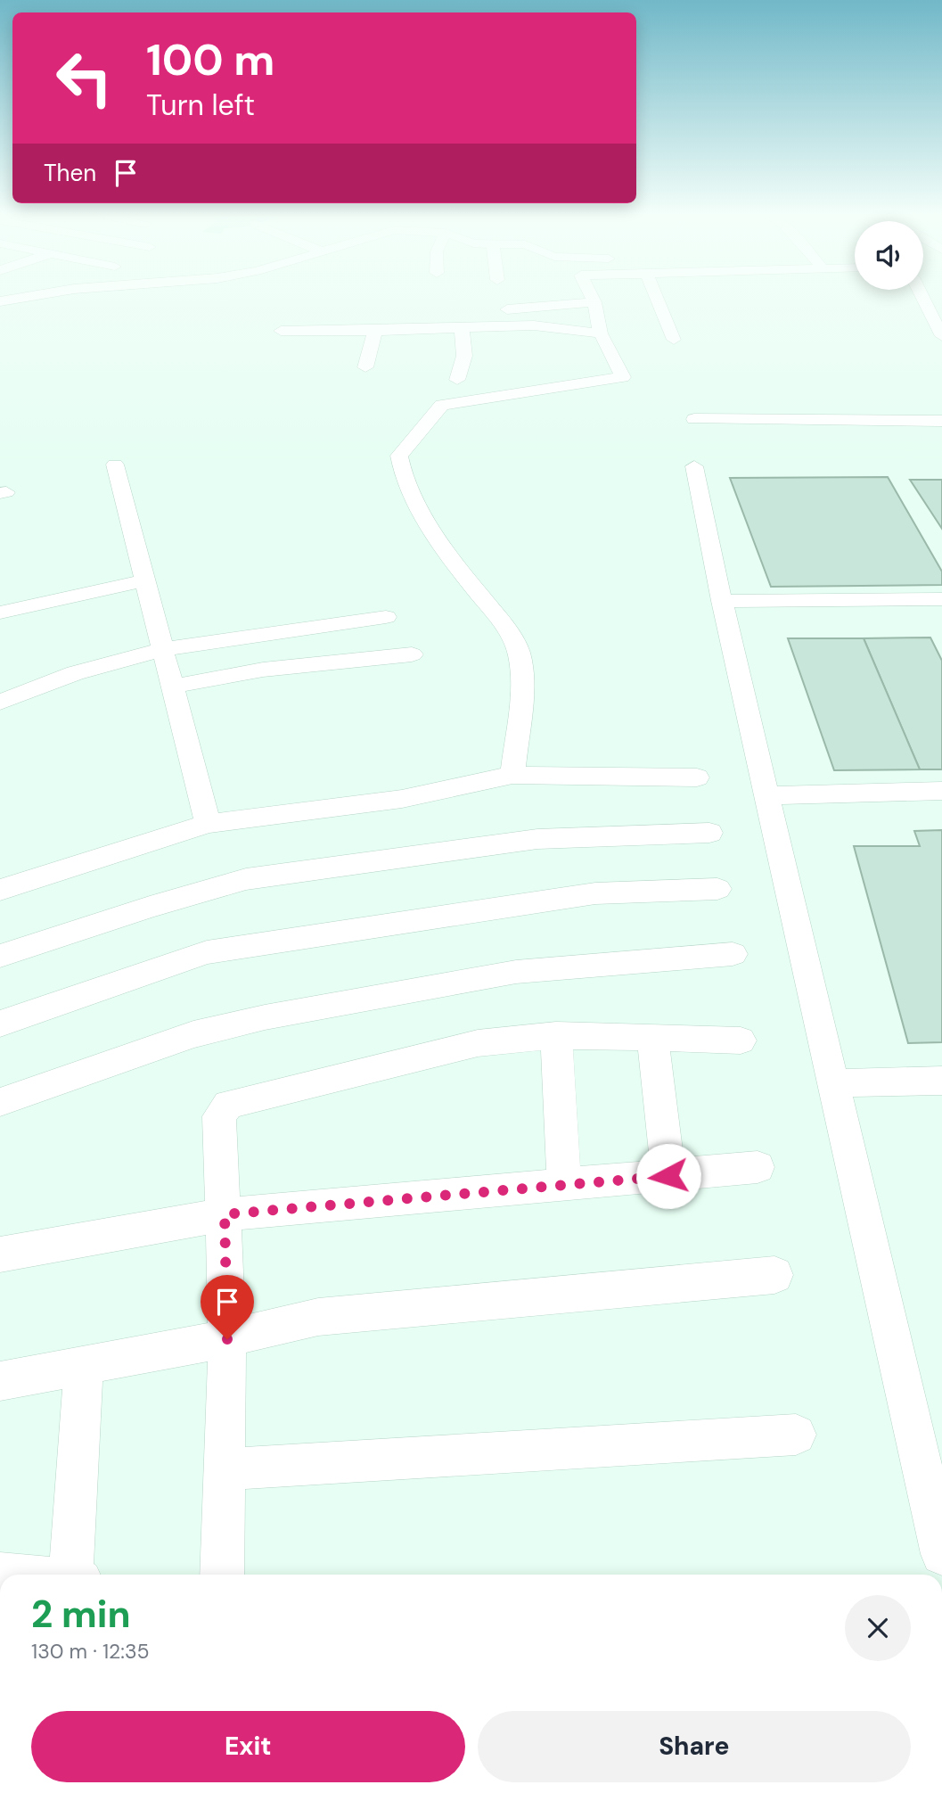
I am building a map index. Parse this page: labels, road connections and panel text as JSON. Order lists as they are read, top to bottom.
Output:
{
  "page": {
    "turn": ["100 m", "Turn left"],
    "then": "Then",
    "heading": ["2 min", "130 m · 12:35"],
    "buttons": ["Exit", "Share"]
  }
}
